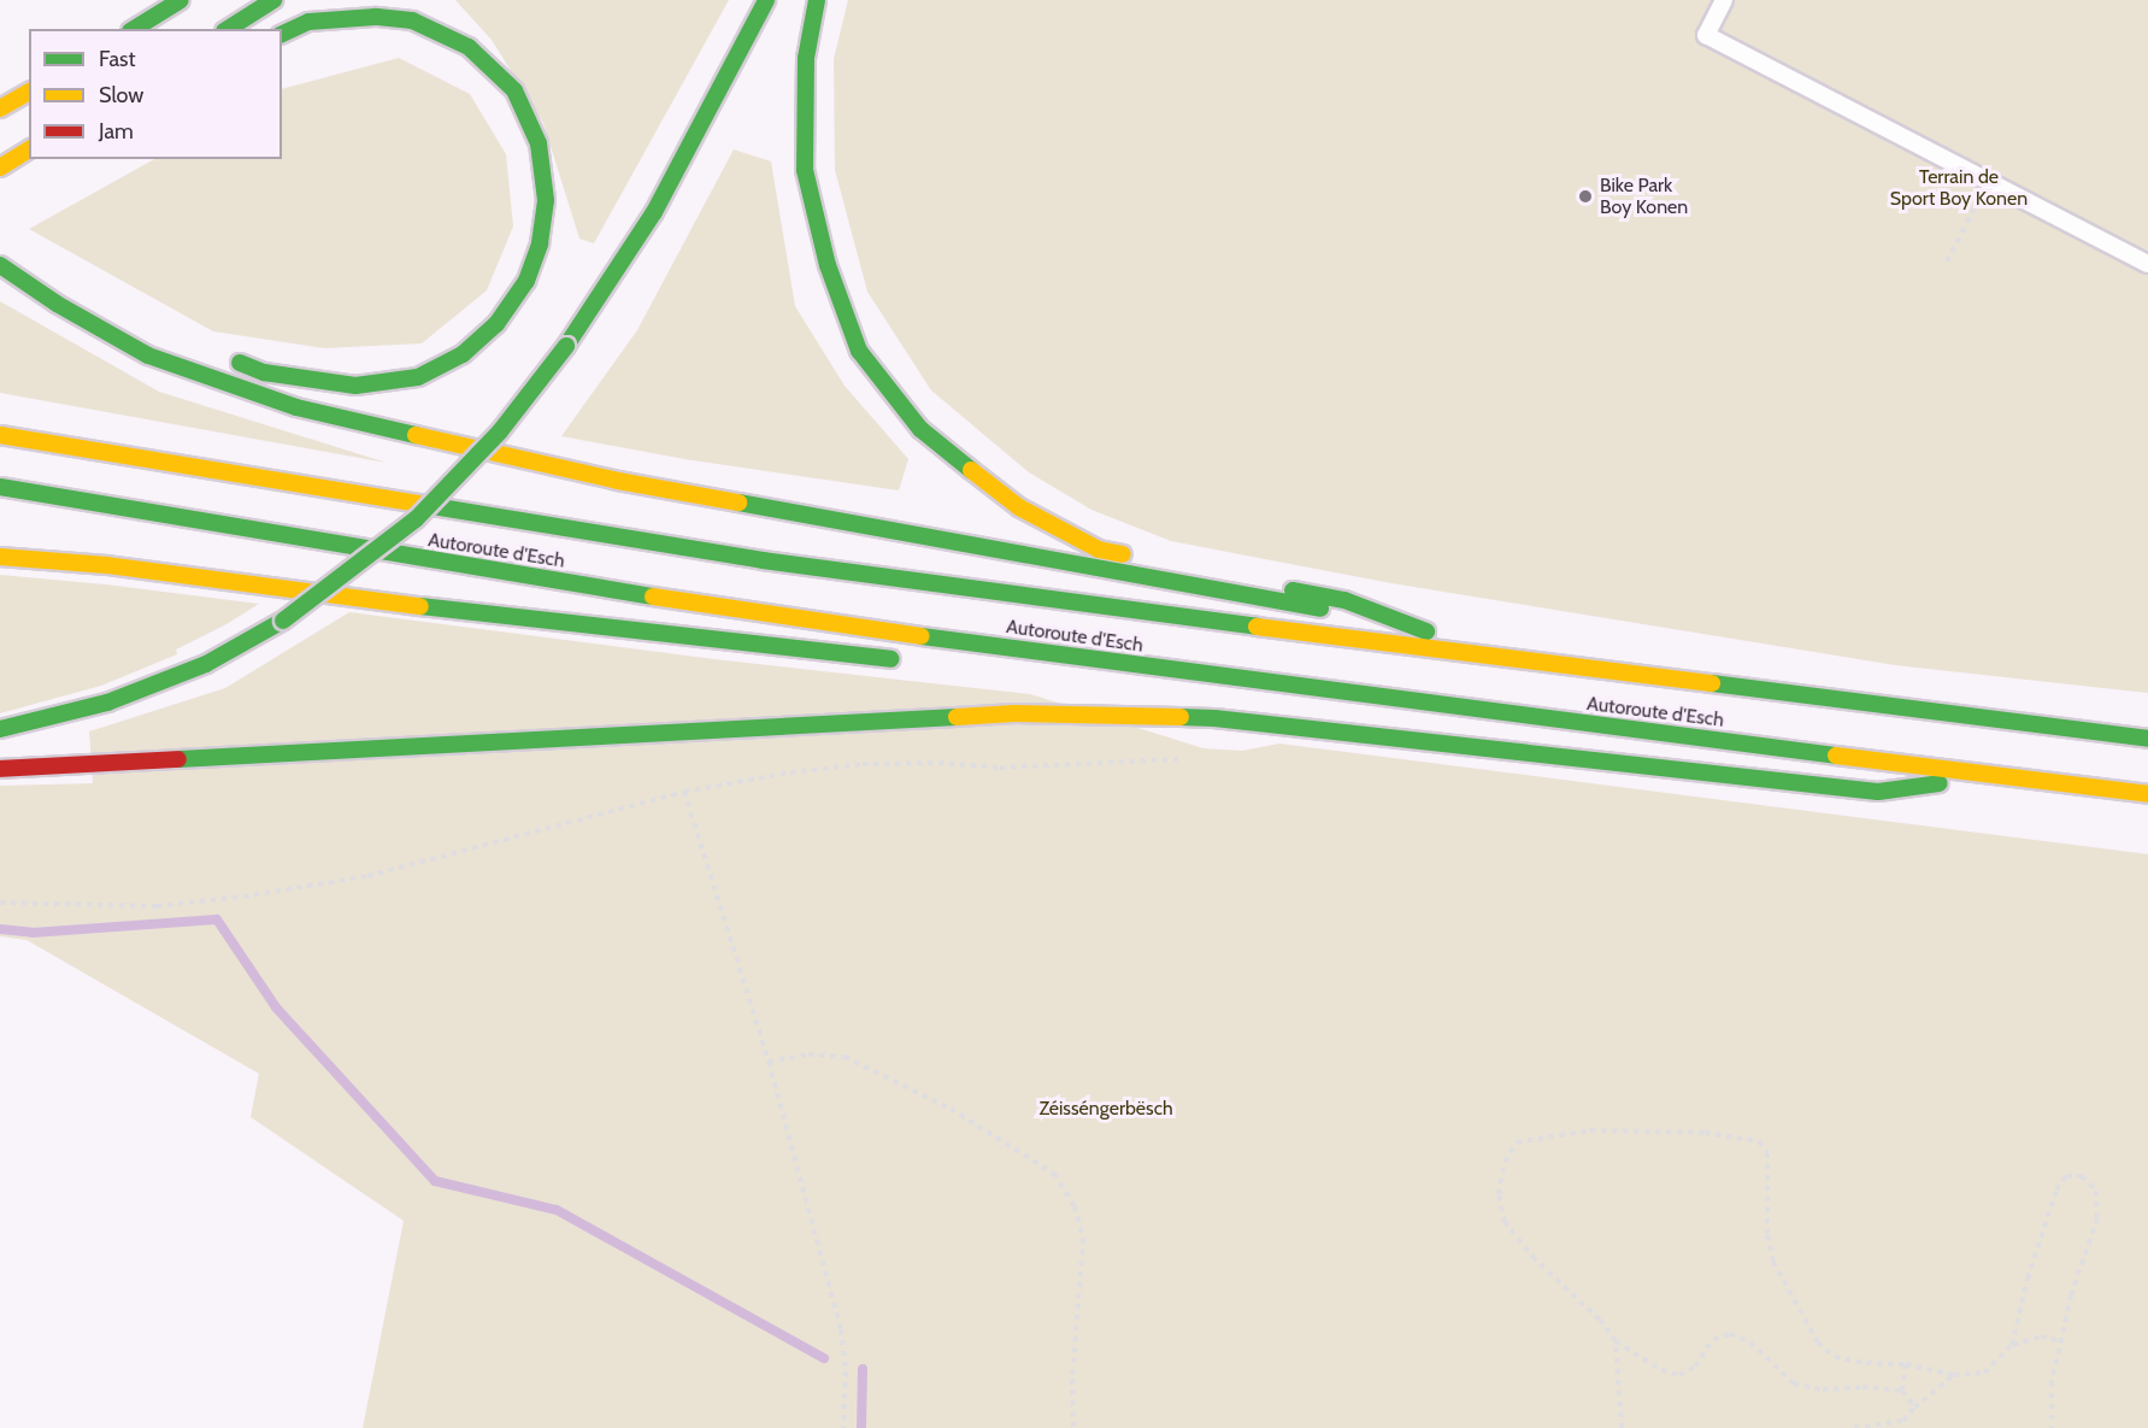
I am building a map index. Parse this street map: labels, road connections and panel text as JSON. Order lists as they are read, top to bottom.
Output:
{
  "streets": {
    "highway": ["Autoroute d'Esch"]
  },
  "parks": ["Terrain de Sport Boy Konen", "Zéisséngerbësch"],
  "places": ["Bike Park Boy Konen"],
  "legend": ["Fast", "Slow", "Jam"]
}
